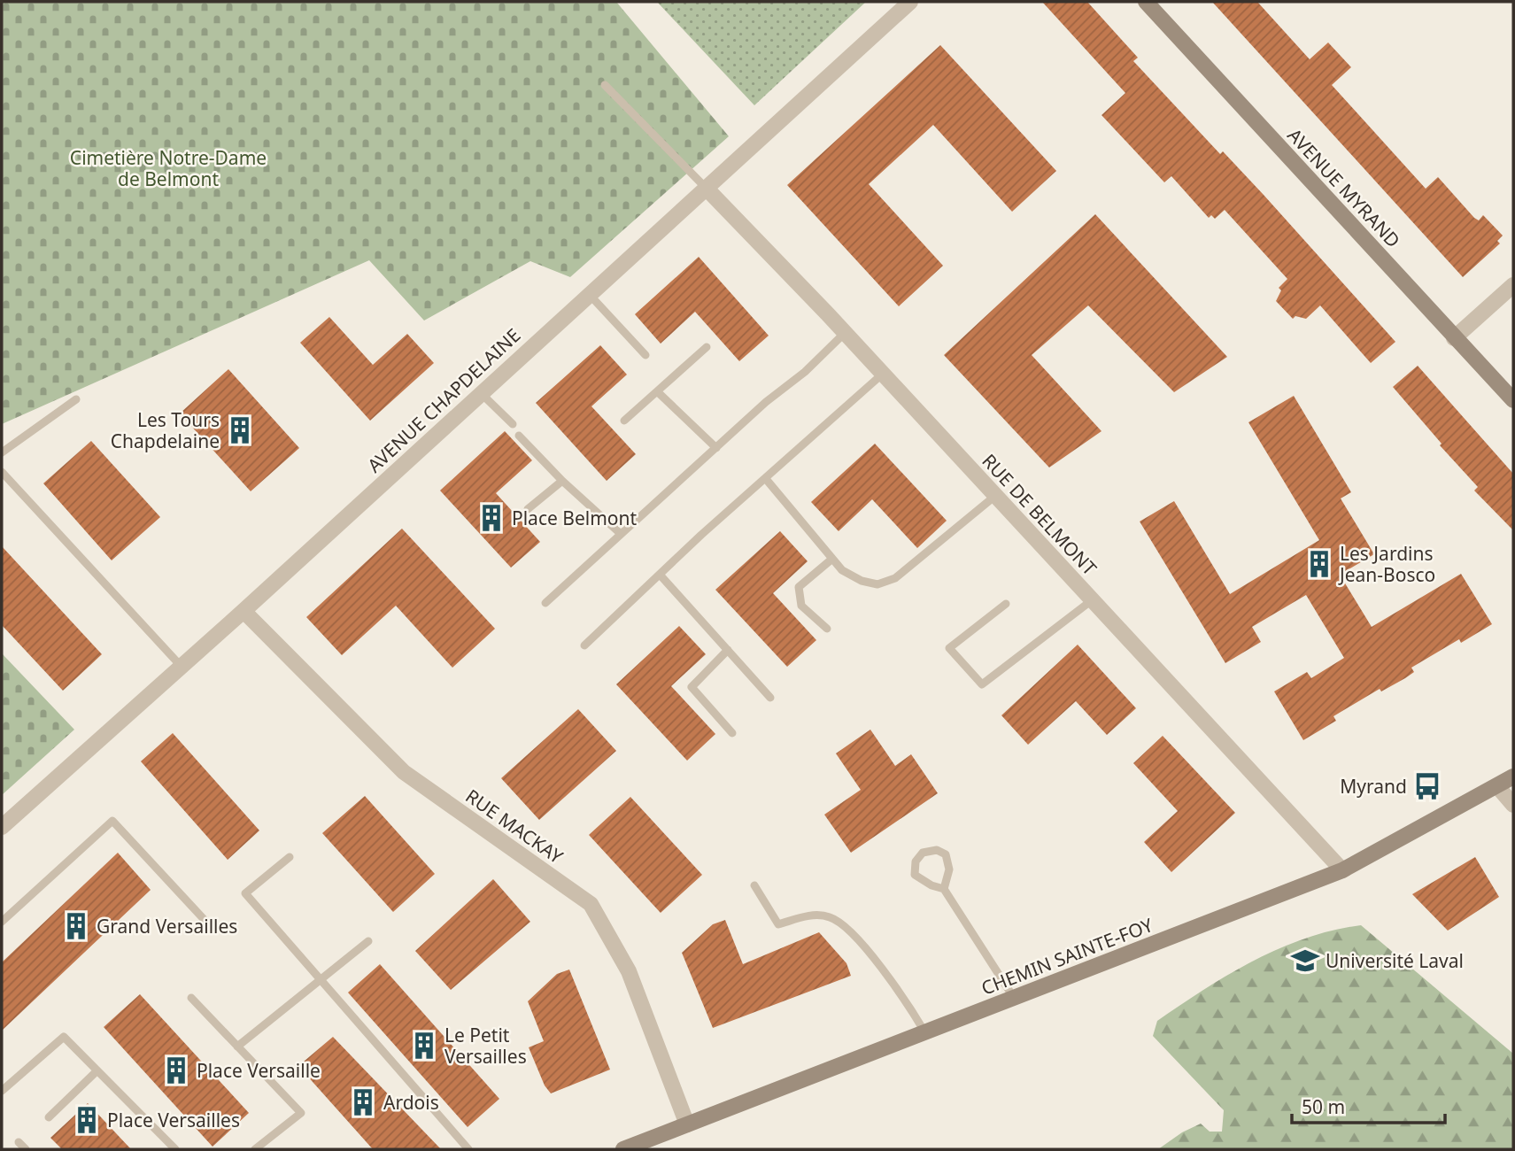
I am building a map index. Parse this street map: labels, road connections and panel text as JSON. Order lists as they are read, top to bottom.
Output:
{
  "streets": {
    "main road": ["AVENUE MYRAND", "CHEMIN SAINTE-FOY"],
    "street": ["AVENUE CHAPDELAINE", "RUE DE BELMONT", "RUE MACKAY"]
  },
  "crossings": [
    ["AVENUE CHAPDELAINE", "RUE DE BELMONT"],
    ["AVENUE CHAPDELAINE", "RUE MACKAY"],
    ["RUE DE BELMONT", "CHEMIN SAINTE-FOY"],
    ["RUE MACKAY", "CHEMIN SAINTE-FOY"]
  ],
  "parks": ["Cimetière Notre-Dame de Belmont"],
  "places": {
    "building": [
      "Les Tours Chapdelaine",
      "Place Belmont",
      "Les Jardins Jean-Bosco",
      "Grand Versailles",
      "Le Petit Versailles",
      "Place Versaille",
      "Ardois",
      "Place Versailles"
    ],
    "bus stop": ["Myrand"],
    "school or university": ["Université Laval"]
  },
  "scale_bar": "50 m"
}
